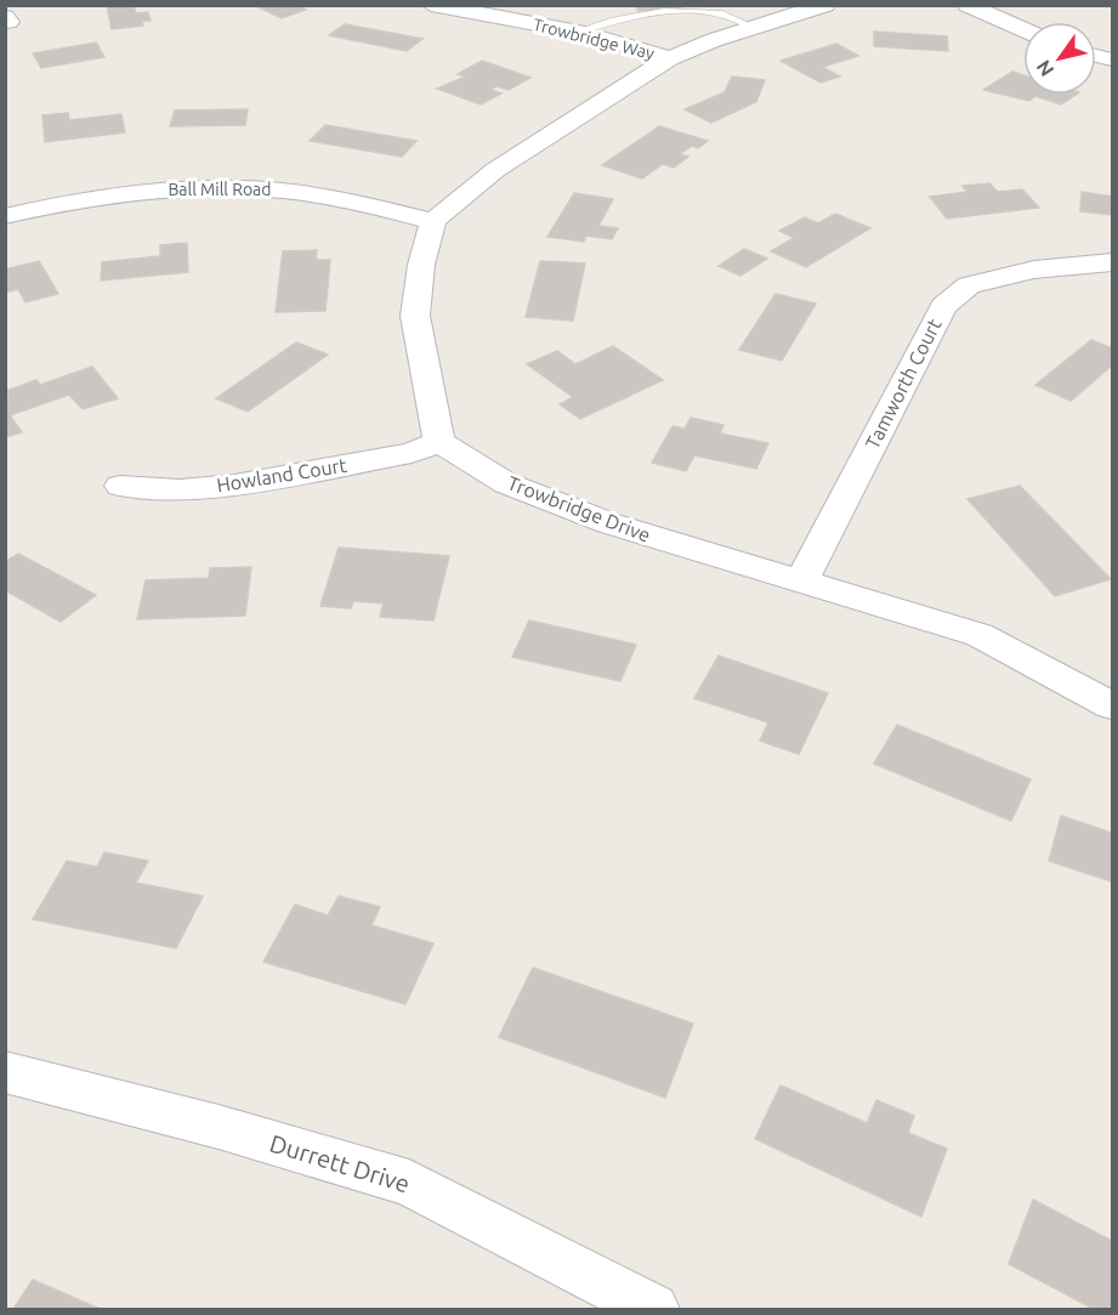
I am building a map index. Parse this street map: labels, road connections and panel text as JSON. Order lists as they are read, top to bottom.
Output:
{
  "streets": {
    "street": [
      "Trowbridge Way",
      "Ball Mill Road",
      "Tamworth Court",
      "Howland Court",
      "Trowbridge Drive",
      "Durrett Drive"
    ]
  },
  "crossings": [
    ["Tamworth Court", "Trowbridge Drive"],
    ["Howland Court", "Trowbridge Drive"]
  ],
  "north": "bottom left"
}
